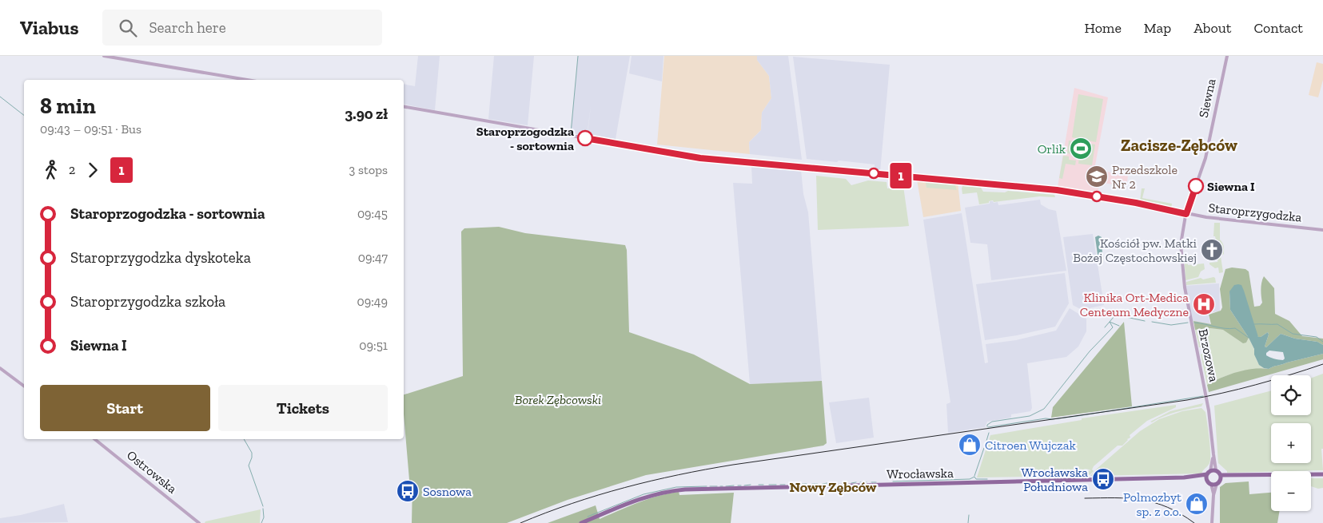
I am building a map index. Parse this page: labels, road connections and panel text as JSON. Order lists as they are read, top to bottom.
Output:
{
  "streets": {
    "main road": ["Wrocławska"],
    "street": [
      "Siewna",
      "Staroprzygodzka",
      "Brzozowa",
      "Ostrowska"
    ]
  },
  "crossings": [
    ["Siewna", "Staroprzygodzka"],
    ["Siewna", "Brzozowa"],
    ["Staroprzygodzka", "Brzozowa"],
    ["Brzozowa", "Wrocławska"]
  ],
  "districts": ["Zacisze-Zębców", "Nowy Zębców"],
  "parks": ["Borek Zębcowski"],
  "places": {
    "other": ["Staroprzogodzka - sortownia", "Siewna I"],
    "sports": ["Orlik"],
    "school or university": ["Przedszkole Nr 2"],
    "church": ["Kościół pw. Matki Bożej Częstochowskiej"],
    "hospital": ["Klinika Ort-Medica Centeum Medyczne"],
    "shop": ["Citroen Wujczak", "Polmozbyt sp. z o.o."],
    "bus stop": ["Wrocławska Południowa", "Sosnowa"]
  },
  "lines": ["bus line 1"],
  "page": {
    "header": "Viabus",
    "search": "Search here",
    "nav": [
      "Home",
      "Map",
      "About",
      "Contact"
    ],
    "on_map": "1",
    "heading": ["8 min", "09:43 – 09:51 · Bus", "3.90 zł"],
    "legs": ["2", "1", "3 stops"],
    "list": [
      {
        "name": "Staroprzogodzka - sortownia",
        "value": "09:45"
      },
      {
        "name": "Staroprzygodzka dyskoteka",
        "value": "09:47"
      },
      {
        "name": "Staroprzygodzka szkoła",
        "value": "09:49"
      },
      {
        "name": "Siewna I",
        "value": "09:51"
      }
    ],
    "map_buttons": ["+", "−"],
    "buttons": ["Start", "Tickets"]
  }
}
